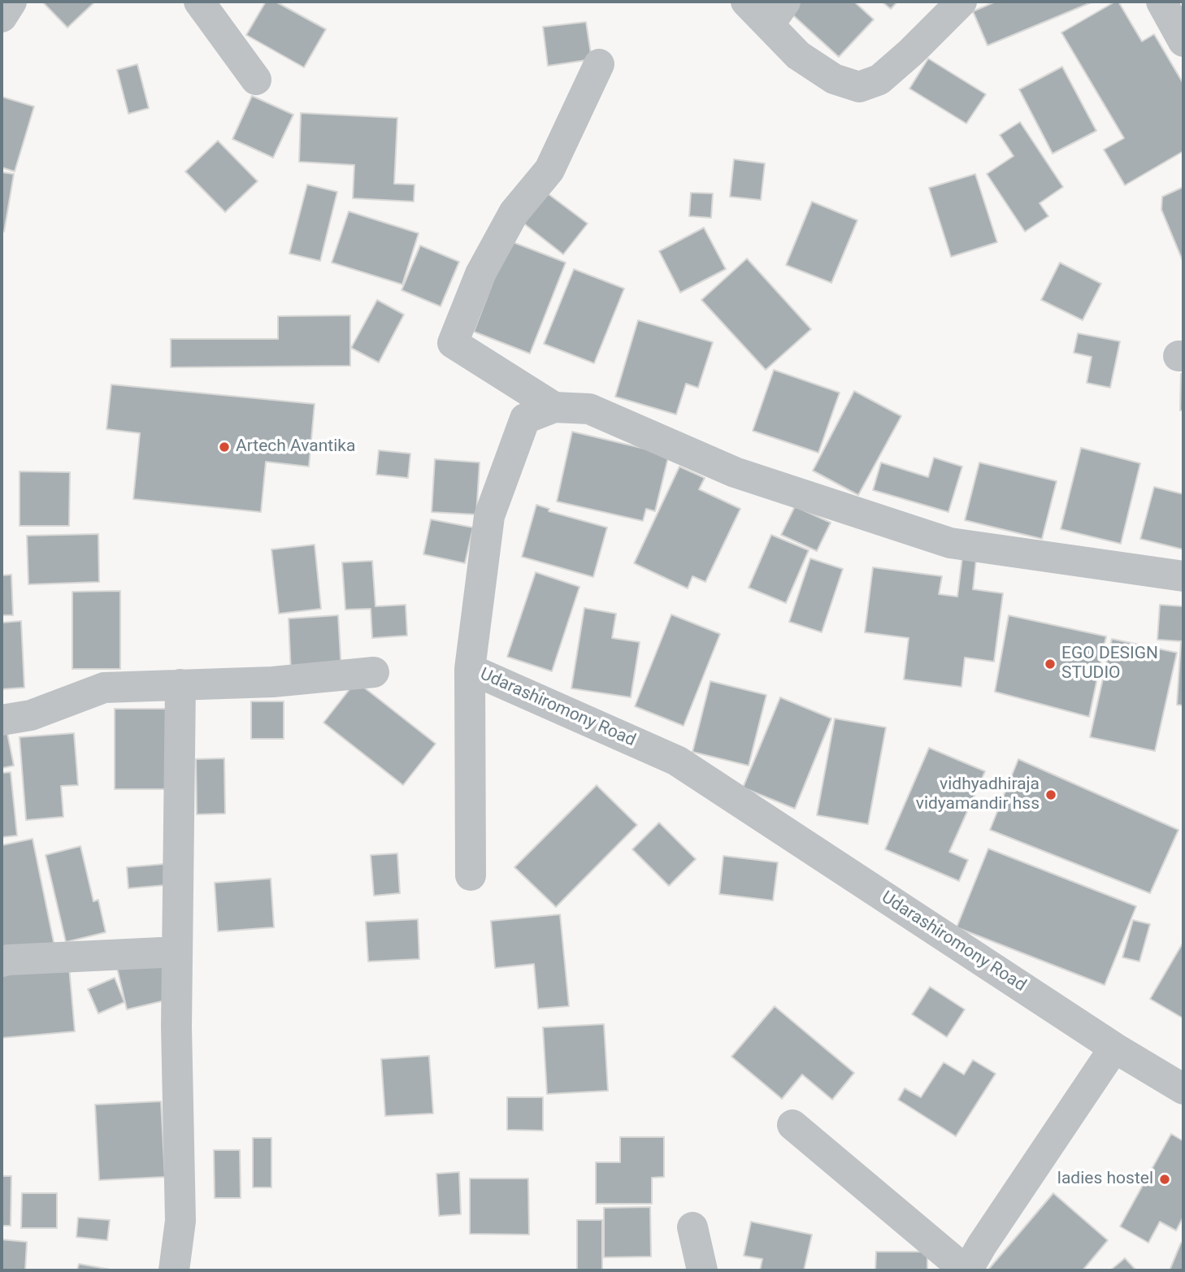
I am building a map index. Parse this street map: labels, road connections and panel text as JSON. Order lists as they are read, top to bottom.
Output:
{
  "streets": {
    "street": ["Udarashiromony Road"]
  },
  "places": [
    "Artech Avantika",
    "EGO DESIGN STUDIO",
    "vidhyadhiraja vidyamandir hss",
    "ladies hostel"
  ]
}
